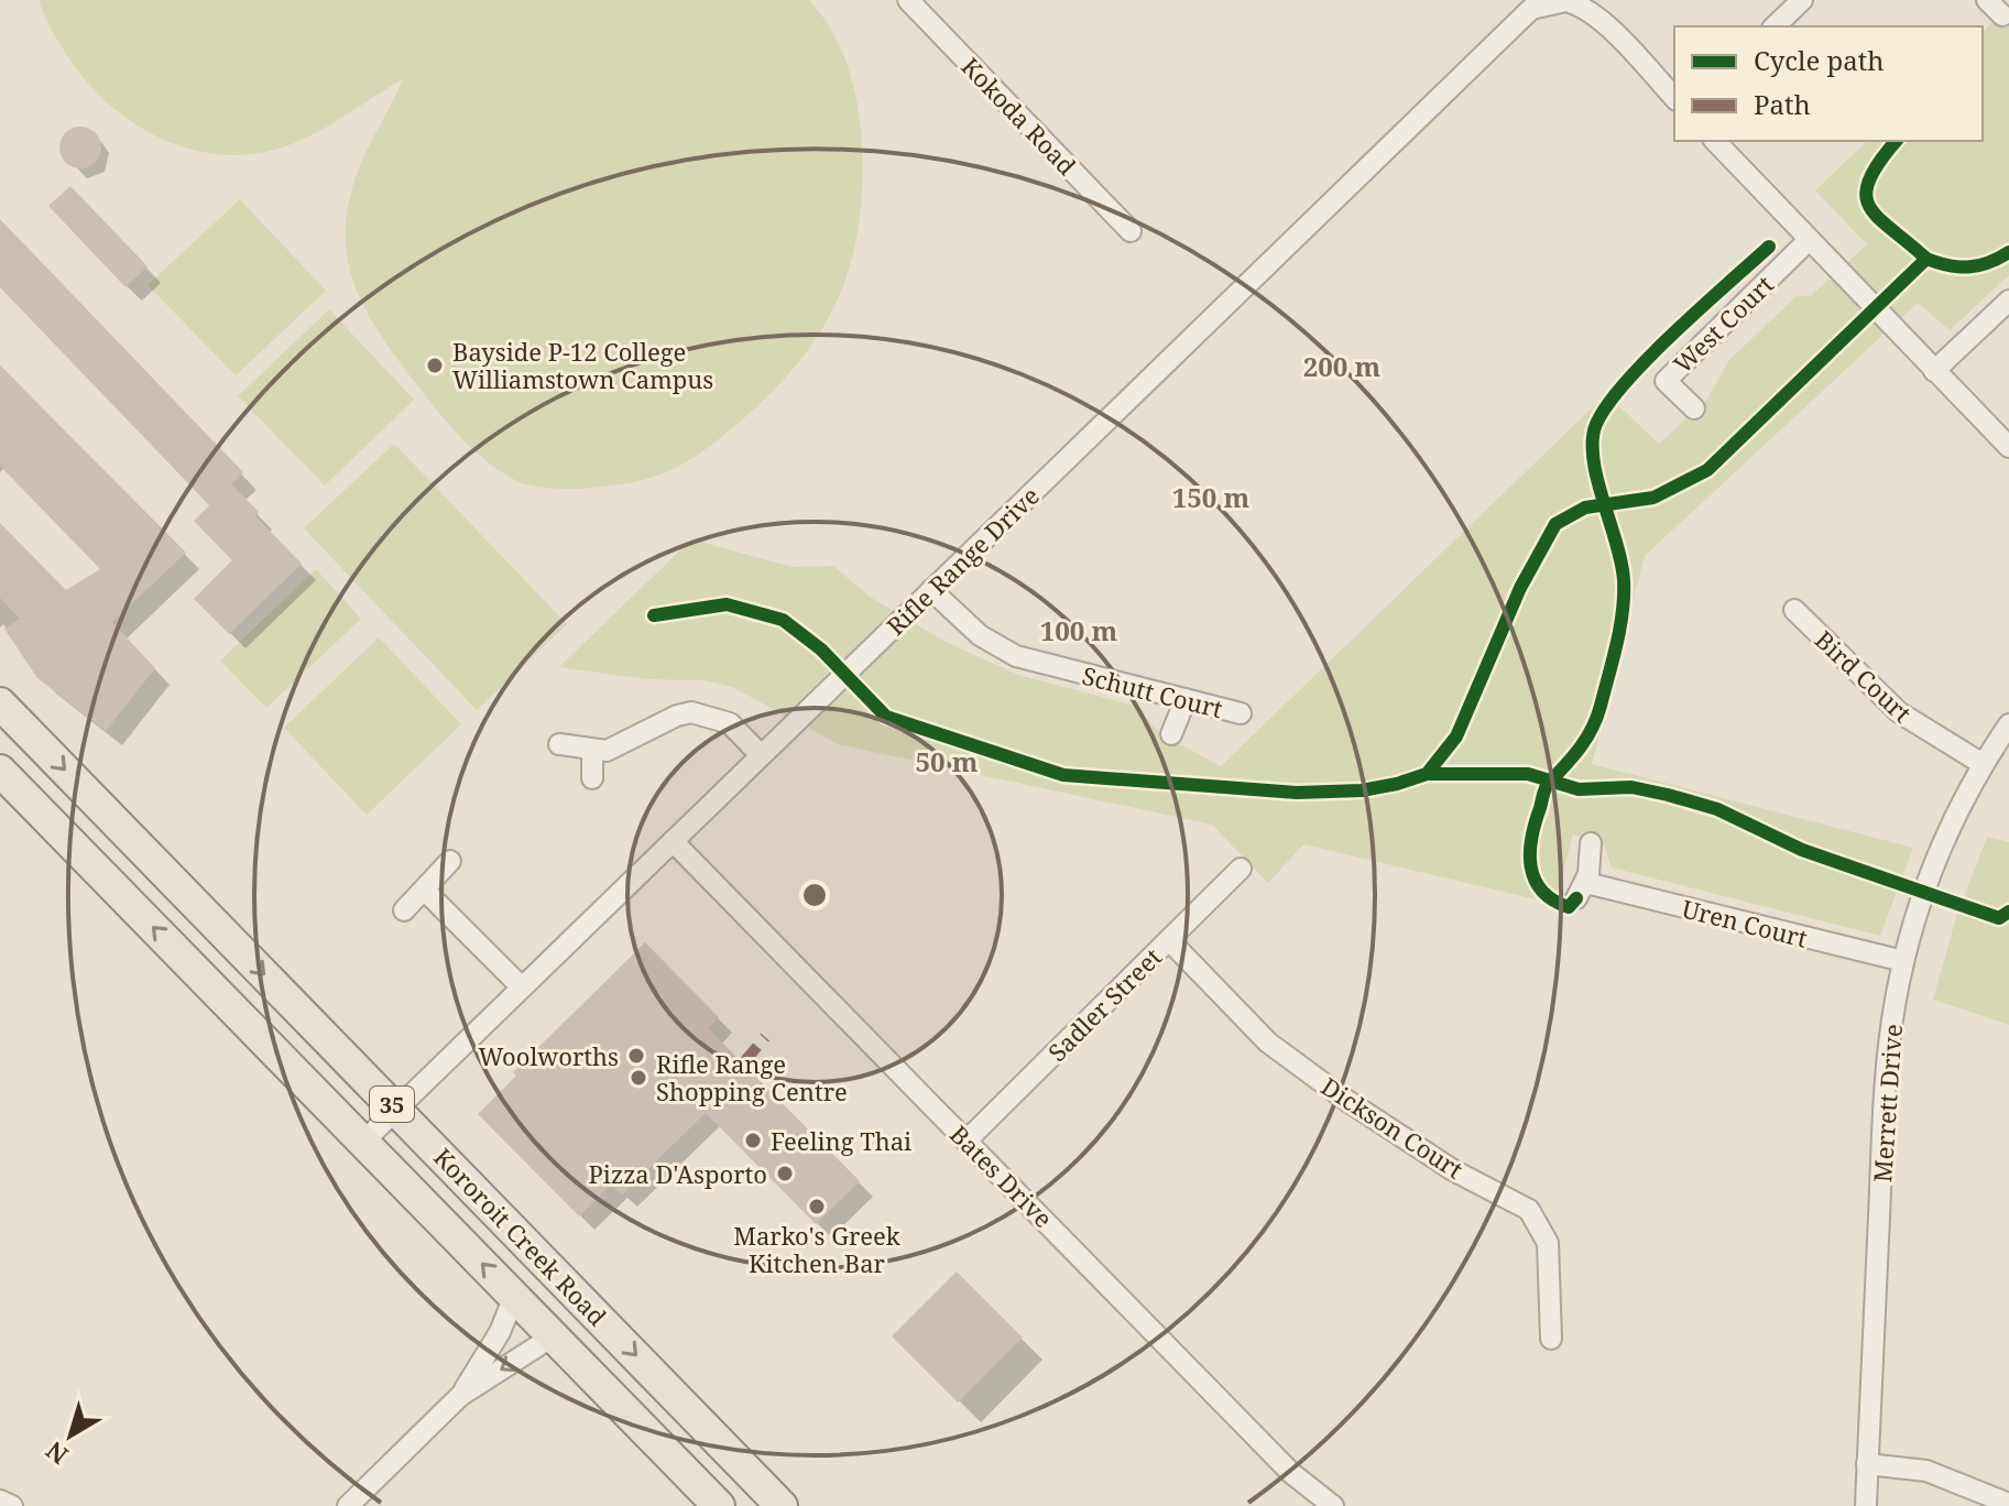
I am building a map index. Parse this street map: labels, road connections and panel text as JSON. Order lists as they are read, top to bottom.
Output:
{
  "streets": {
    "main road": ["35", "Kororoit Creek Road"],
    "street": [
      "Kokoda Road",
      "West Court",
      "Rifle Range Drive",
      "Bird Court",
      "Schutt Court",
      "Uren Court",
      "Sadler Street",
      "Merrett Drive",
      "Dickson Court",
      "Bates Drive"
    ]
  },
  "crossings": [
    ["Rifle Range Drive", "Schutt Court"],
    ["Rifle Range Drive", "Bates Drive"],
    ["Rifle Range Drive", "Kororoit Creek Road"],
    ["Bird Court", "Merrett Drive"],
    ["Uren Court", "Merrett Drive"],
    ["Sadler Street", "Dickson Court"],
    ["Sadler Street", "Bates Drive"]
  ],
  "places": [
    "Bayside P-12 College Williamstown Campus",
    "Woolworths",
    "Rifle Range Shopping Centre",
    "Feeling Thai",
    "Pizza D'Asporto",
    "Marko's Greek Kitchen Bar"
  ],
  "legend": ["Cycle path", "Path"],
  "north": "bottom left",
  "rings": [
    "200 m",
    "150 m",
    "100 m",
    "50 m"
  ]
}
